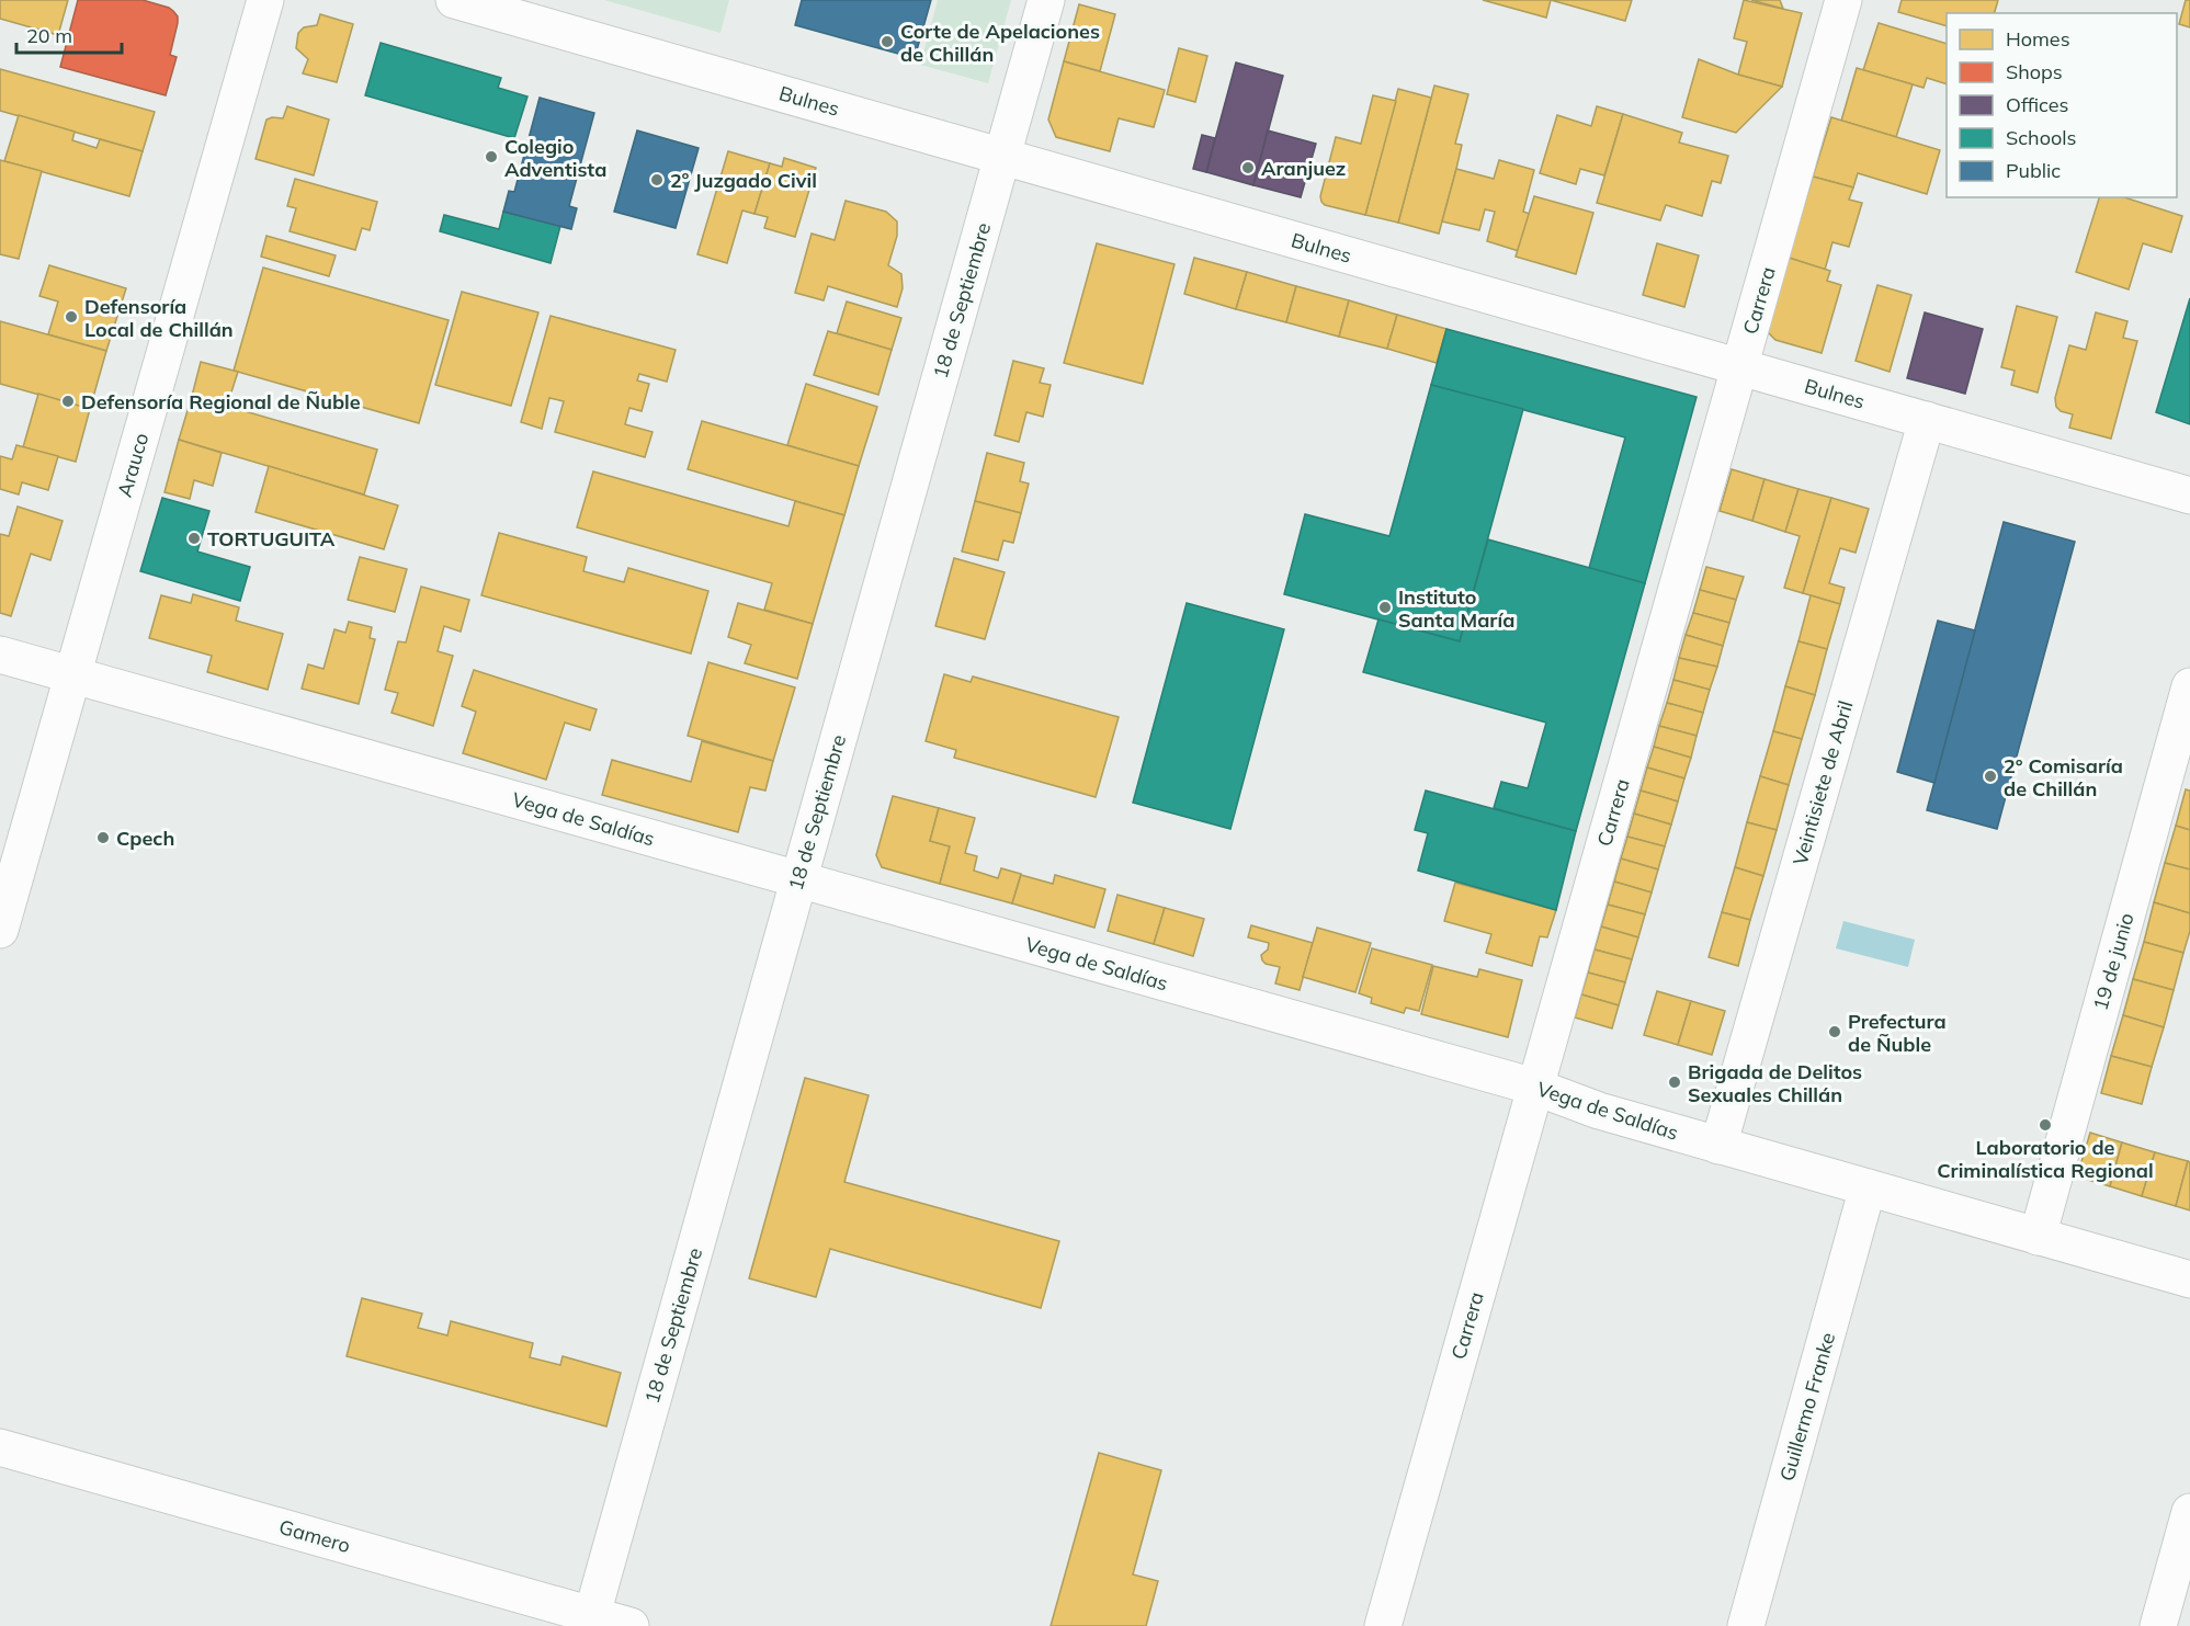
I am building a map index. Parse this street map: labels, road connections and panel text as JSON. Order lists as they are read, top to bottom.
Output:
{
  "streets": {
    "street": [
      "Bulnes",
      "18 de Septiembre",
      "Carrera",
      "Arauco",
      "Veintisiete de Abril",
      "Vega de Saldías",
      "19 de junio",
      "Guillermo Franke",
      "Gamero"
    ]
  },
  "crossings": [
    ["Bulnes", "18 de Septiembre"],
    ["Bulnes", "Carrera"],
    ["Bulnes", "Veintisiete de Abril"],
    ["18 de Septiembre", "Vega de Saldías"],
    ["18 de Septiembre", "Gamero"],
    ["Carrera", "Vega de Saldías"],
    ["Arauco", "Vega de Saldías"],
    ["Veintisiete de Abril", "Vega de Saldías"],
    ["Vega de Saldías", "19 de junio"],
    ["Vega de Saldías", "Guillermo Franke"]
  ],
  "places": [
    "Corte de Apelaciones de Chillán",
    "Colegio Adventista",
    "Aranjuez",
    "2º Juzgado Civil",
    "Defensoría Local de Chillán",
    "Defensoría Regional de Ñuble",
    "TORTUGUITA",
    "Instituto Santa María",
    "2° Comisaría de Chillán",
    "Cpech",
    "Prefectura de Ñuble",
    "Brigada de Delitos Sexuales Chillán",
    "Laboratorio de Criminalística Regional"
  ],
  "legend": [
    "Homes",
    "Shops",
    "Offices",
    "Schools",
    "Public"
  ],
  "scale_bar": "20 m"
}
